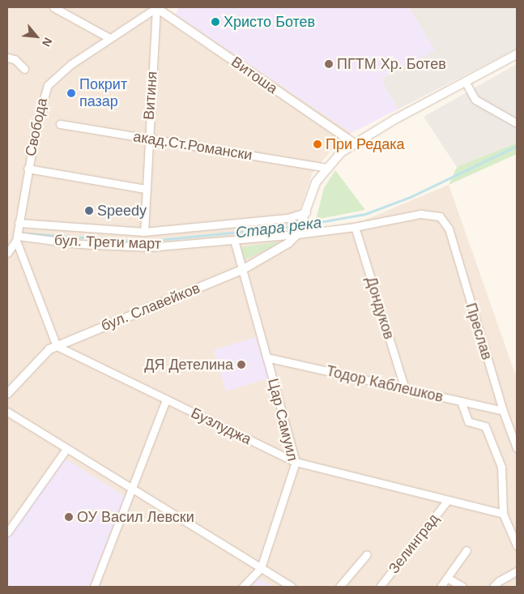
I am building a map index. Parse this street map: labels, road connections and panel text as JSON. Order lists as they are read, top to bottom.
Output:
{
  "streets": {
    "street": [
      "Витоша",
      "Витиня",
      "Свобода",
      "акад.Ст.Романски",
      "бул. Трети март",
      "бул. Славейков",
      "Дондуков",
      "Преслав",
      "Тодор Каблешков",
      "Цар Самуил",
      "Бузлуджа",
      "Зелинград"
    ]
  },
  "crossings": [
    ["Витоша", "Витиня"],
    ["Витоша", "Свобода"],
    ["Витиня", "Свобода"],
    ["Витиня", "акад.Ст.Романски"],
    ["Витиня", "бул. Трети март"],
    ["Свобода", "бул. Трети март"],
    ["бул. Трети март", "бул. Славейков"],
    ["бул. Трети март", "Дондуков"],
    ["бул. Трети март", "Преслав"],
    ["бул. Трети март", "Цар Самуил"],
    ["бул. Славейков", "Цар Самуил"],
    ["бул. Славейков", "Бузлуджа"],
    ["Дондуков", "Тодор Каблешков"],
    ["Преслав", "Тодор Каблешков"],
    ["Тодор Каблешков", "Цар Самуил"],
    ["Цар Самуил", "Бузлуджа"],
    ["Бузлуджа", "Зелинград"]
  ],
  "water": ["Стара река"],
  "places": [
    "Христо Ботев",
    "ПГТМ Хр. Ботев",
    "Покрит пазар",
    "При Редака",
    "Speedy",
    "ДЯ Детелина",
    "ОУ Васил Левски"
  ],
  "north": "bottom right"
}
